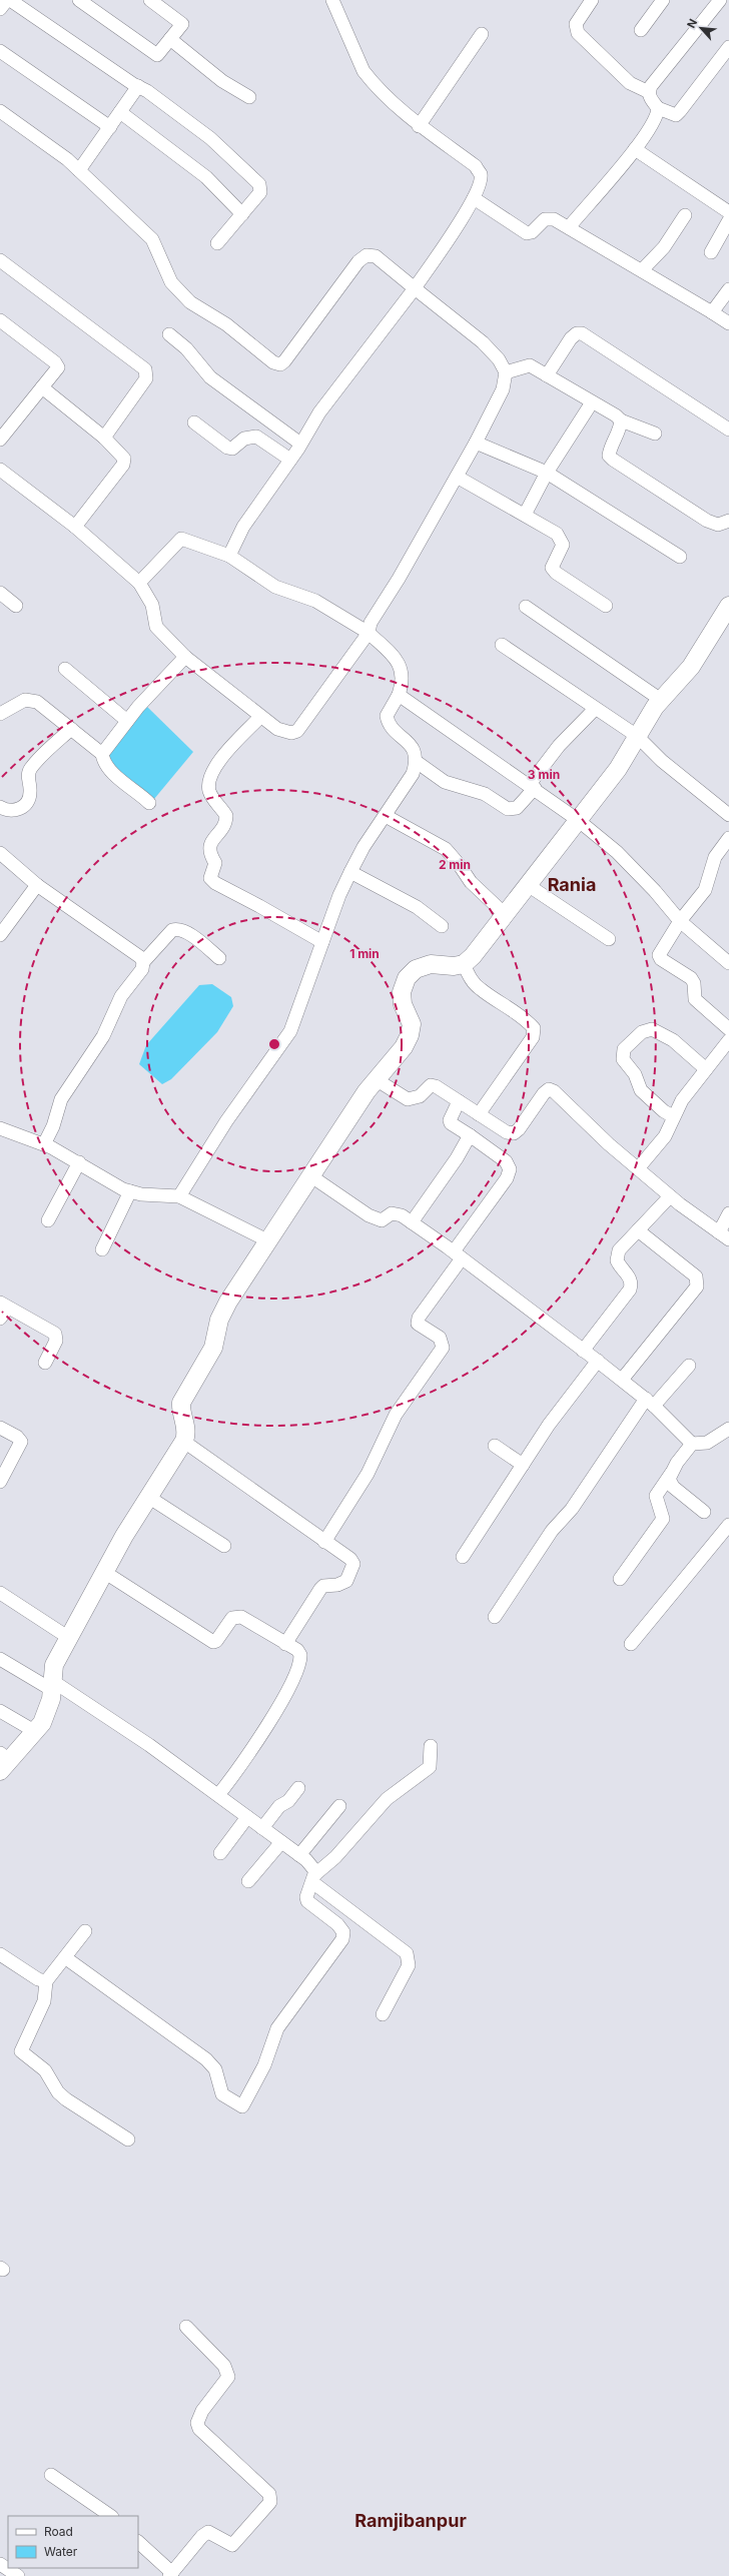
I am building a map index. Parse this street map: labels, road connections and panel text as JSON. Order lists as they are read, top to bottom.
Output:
{
  "districts": ["Rania", "Ramjibanpur"],
  "legend": ["Road", "Water"],
  "north": "top left",
  "rings": ["3 min", "2 min", "1 min"]
}
